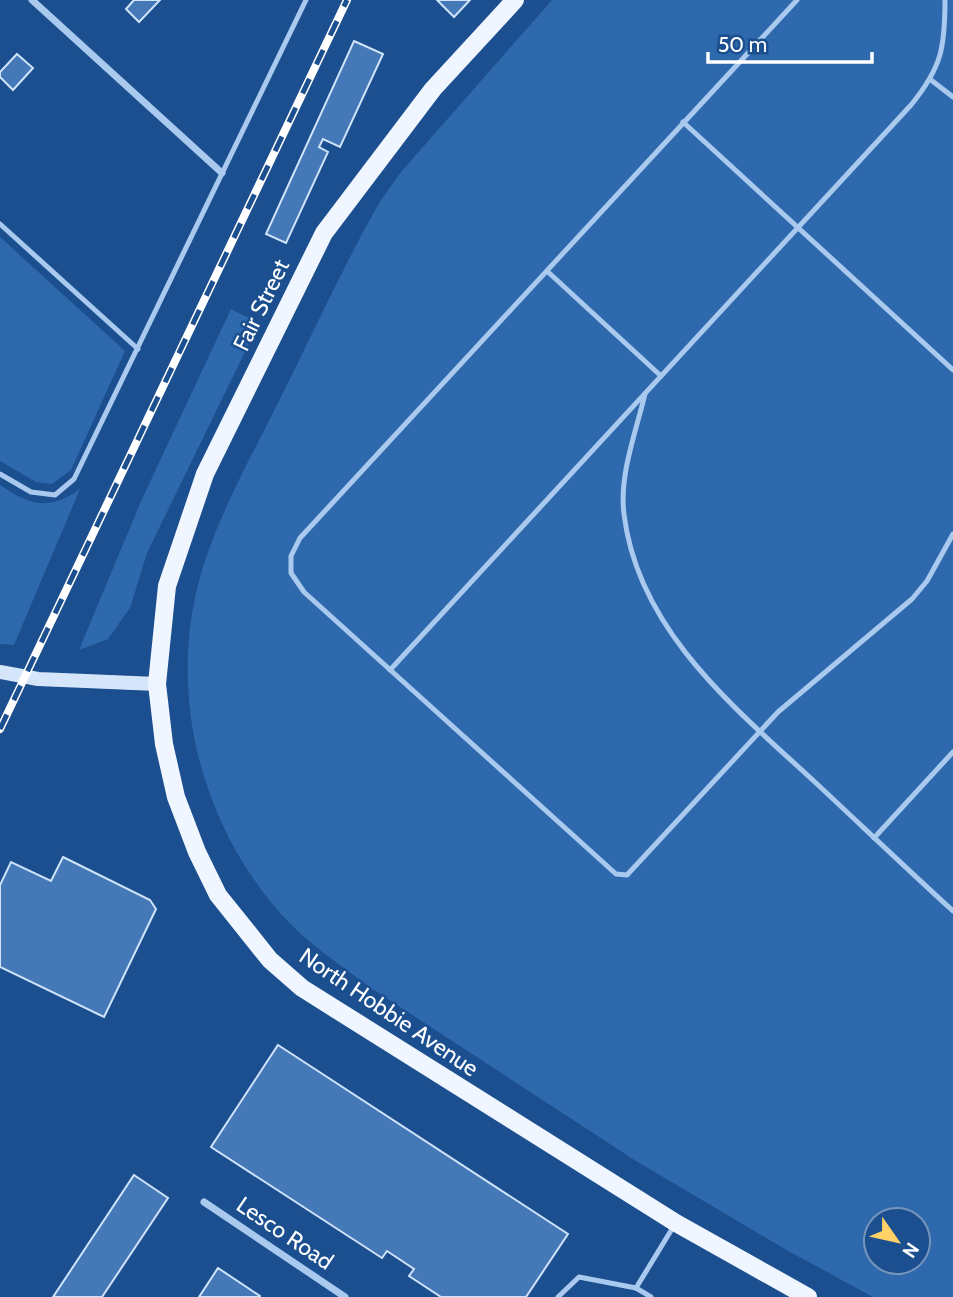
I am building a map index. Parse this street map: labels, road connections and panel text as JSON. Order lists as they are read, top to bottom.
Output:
{
  "streets": {
    "main road": ["Fair Street", "North Hobbie Avenue"],
    "street": ["Lesco Road"]
  },
  "crossings": [
    ["Fair Street", "North Hobbie Avenue"]
  ],
  "scale_bar": "50 m",
  "north": "bottom right"
}
